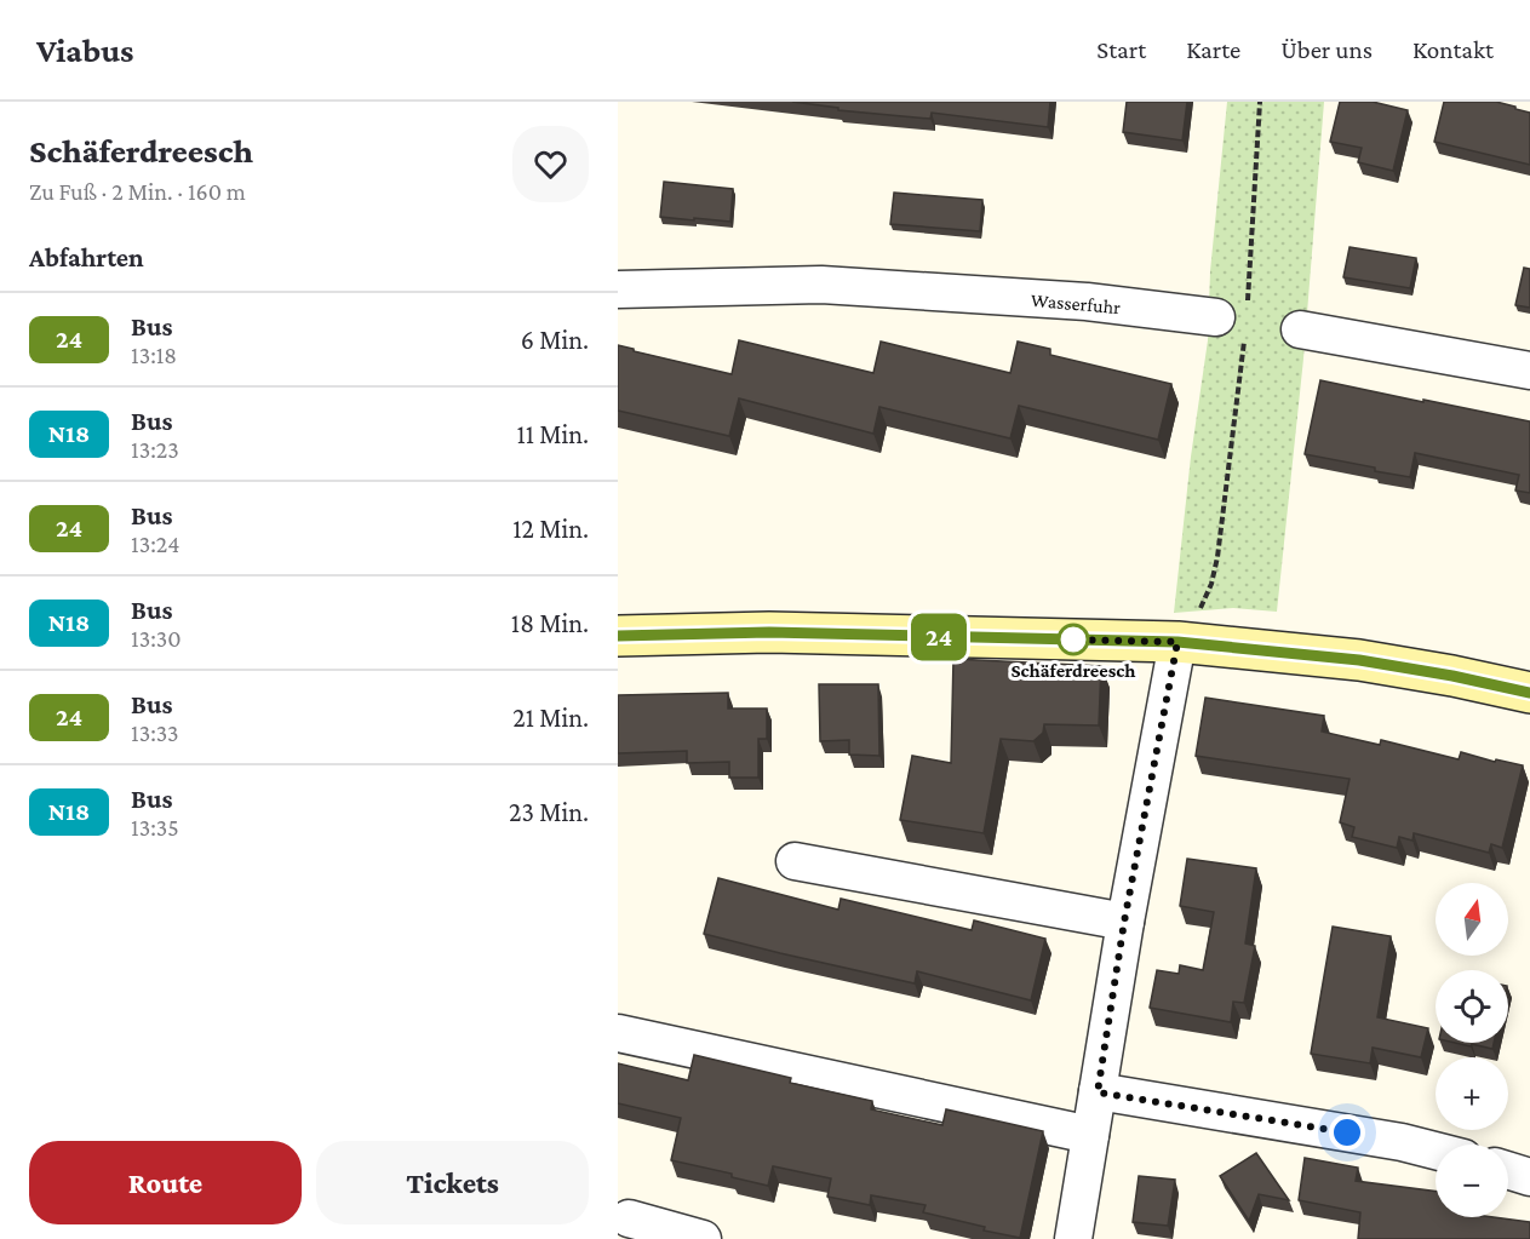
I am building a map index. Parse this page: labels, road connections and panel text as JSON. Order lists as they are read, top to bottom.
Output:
{
  "streets": {
    "street": ["Wasserfuhr"]
  },
  "places": ["Schäferdreesch"],
  "lines": ["bus line 24"],
  "north": "top",
  "page": {
    "header": "Viabus",
    "nav": [
      "Start",
      "Karte",
      "Über uns",
      "Kontakt"
    ],
    "heading": [
      ["Schäferdreesch", "Zu Fuß · 2 Min. · 160 m"],
      "Abfahrten"
    ],
    "on_map": "24",
    "list": [
      {
        "mark": "24",
        "name": "Bus",
        "note": "13:18",
        "value": "6 Min."
      },
      {
        "mark": "N18",
        "name": "Bus",
        "note": "13:23",
        "value": "11 Min."
      },
      {
        "mark": "24",
        "name": "Bus",
        "note": "13:24",
        "value": "12 Min."
      },
      {
        "mark": "N18",
        "name": "Bus",
        "note": "13:30",
        "value": "18 Min."
      },
      {
        "mark": "24",
        "name": "Bus",
        "note": "13:33",
        "value": "21 Min."
      },
      {
        "mark": "N18",
        "name": "Bus",
        "note": "13:35",
        "value": "23 Min."
      }
    ],
    "map_buttons": ["+", "−"],
    "buttons": ["Route", "Tickets"]
  }
}
